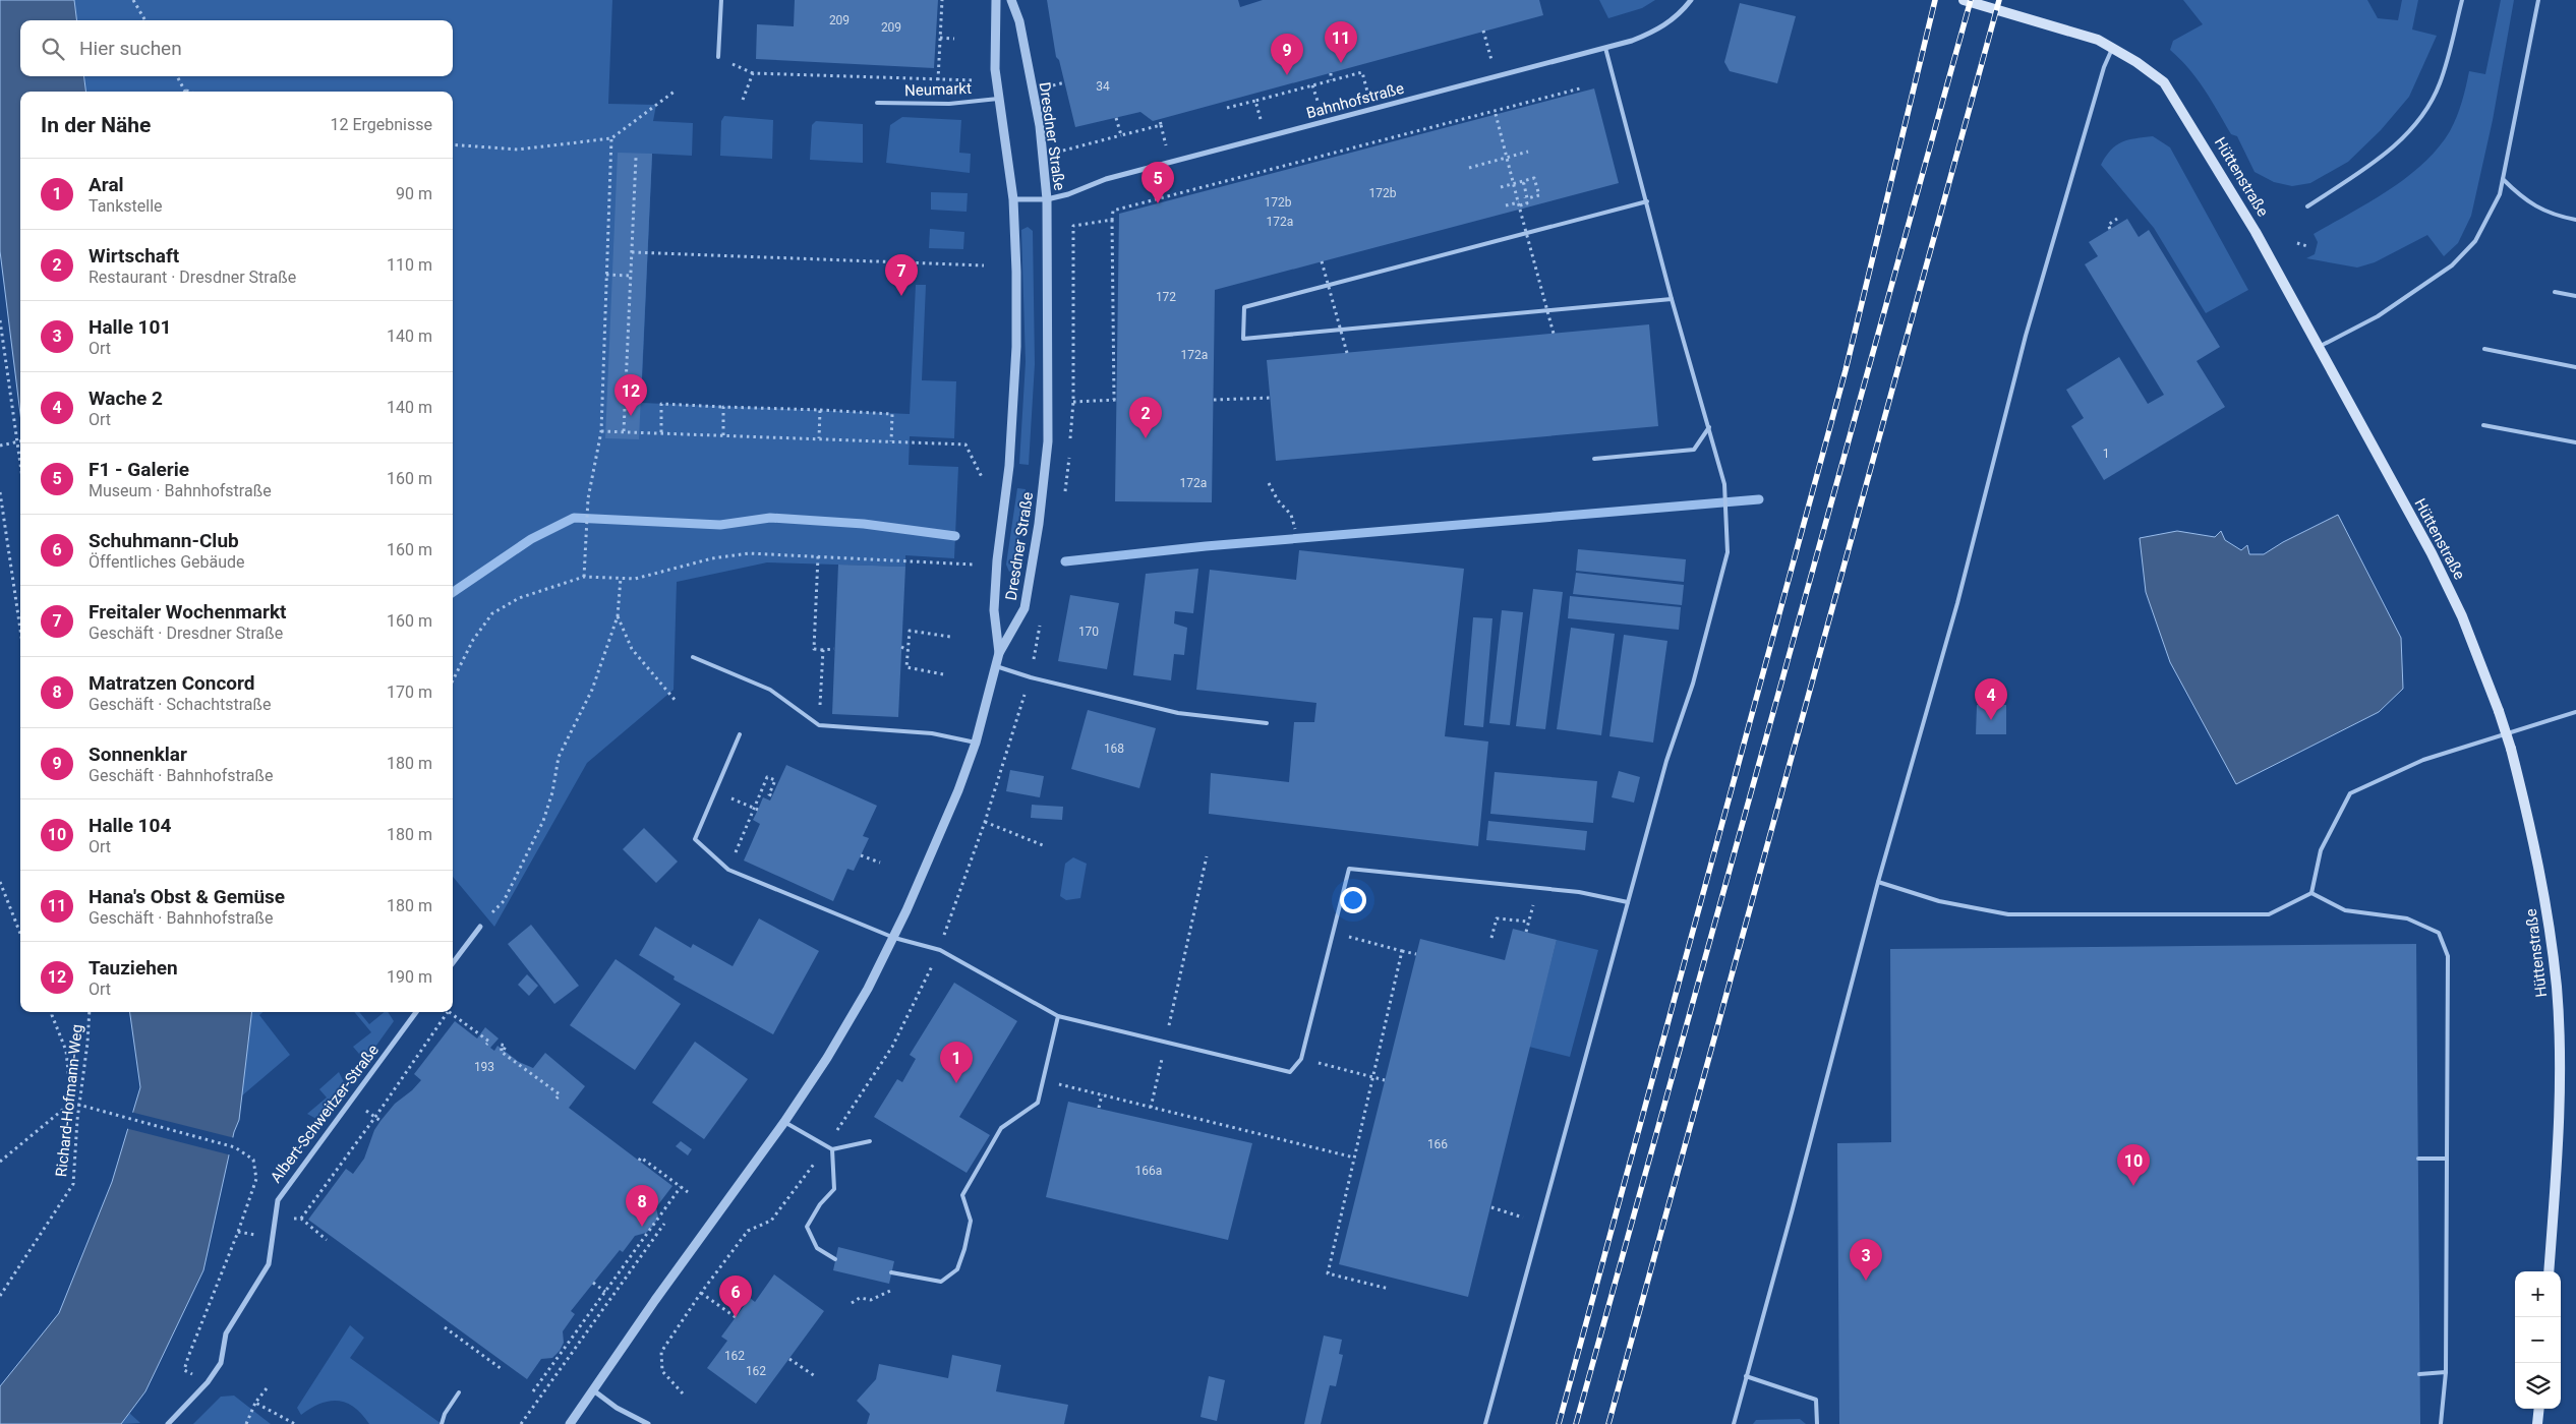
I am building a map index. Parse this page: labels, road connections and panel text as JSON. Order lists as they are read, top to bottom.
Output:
{
  "streets": {
    "main road": ["Hüttenstraße"],
    "street": ["Bahnhofstraße", "Dresdner Straße", "Albert-Schweitzer-Straße"],
    "lane": ["Neumarkt"],
    "path": ["Richard-Hofmann-Weg"]
  },
  "crossings": [
    ["Neumarkt", "Dresdner Straße"],
    ["Bahnhofstraße", "Dresdner Straße"]
  ],
  "house_numbers": [
    "209",
    "209",
    "34",
    "172b",
    "172b",
    "172a",
    "172",
    "172a",
    "1",
    "172a",
    "170",
    "168",
    "193",
    "166",
    "166a",
    "162",
    "162"
  ],
  "page": {
    "search": "Hier suchen",
    "pins": [
      "11",
      "9",
      "5",
      "7",
      "12",
      "2",
      "4",
      "1",
      "10",
      "8",
      "3",
      "6"
    ],
    "heading": ["In der Nähe", "12 Ergebnisse"],
    "list": [
      {
        "mark": "1",
        "name": "Aral",
        "note": "Tankstelle",
        "value": "90 m"
      },
      {
        "mark": "2",
        "name": "Wirtschaft",
        "note": "Restaurant · Dresdner Straße",
        "value": "110 m"
      },
      {
        "mark": "3",
        "name": "Halle 101",
        "note": "Ort",
        "value": "140 m"
      },
      {
        "mark": "4",
        "name": "Wache 2",
        "note": "Ort",
        "value": "140 m"
      },
      {
        "mark": "5",
        "name": "F1 - Galerie",
        "note": "Museum · Bahnhofstraße",
        "value": "160 m"
      },
      {
        "mark": "6",
        "name": "Schuhmann-Club",
        "note": "Öffentliches Gebäude",
        "value": "160 m"
      },
      {
        "mark": "7",
        "name": "Freitaler Wochenmarkt",
        "note": "Geschäft · Dresdner Straße",
        "value": "160 m"
      },
      {
        "mark": "8",
        "name": "Matratzen Concord",
        "note": "Geschäft · Schachtstraße",
        "value": "170 m"
      },
      {
        "mark": "9",
        "name": "Sonnenklar",
        "note": "Geschäft · Bahnhofstraße",
        "value": "180 m"
      },
      {
        "mark": "10",
        "name": "Halle 104",
        "note": "Ort",
        "value": "180 m"
      },
      {
        "mark": "11",
        "name": "Hana's Obst & Gemüse",
        "note": "Geschäft · Bahnhofstraße",
        "value": "180 m"
      },
      {
        "mark": "12",
        "name": "Tauziehen",
        "note": "Ort",
        "value": "190 m"
      }
    ],
    "map_buttons": ["+", "−"]
  }
}
